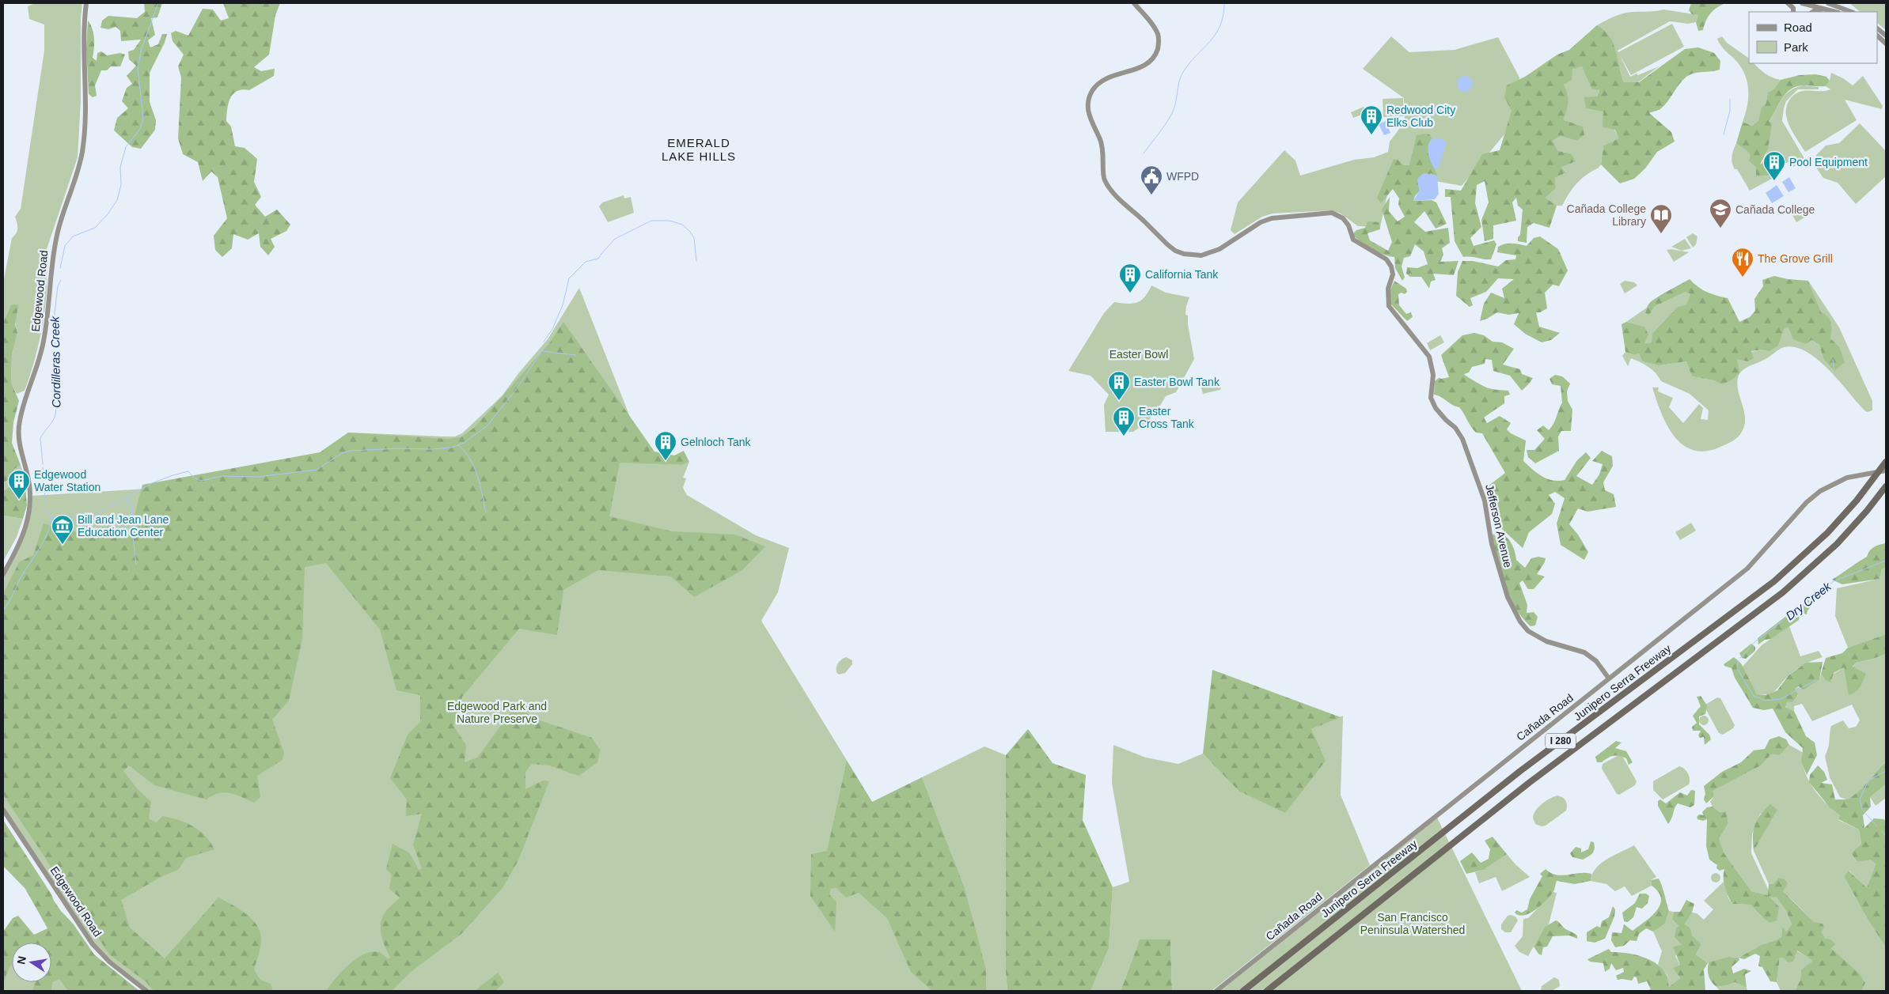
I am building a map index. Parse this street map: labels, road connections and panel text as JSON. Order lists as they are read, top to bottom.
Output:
{
  "streets": {
    "highway": ["Junipero Serra Freeway", "I 280"],
    "main road": ["Edgewood Road", "Jefferson Avenue", "Cañada Road"]
  },
  "crossings": [
    ["Jefferson Avenue", "Cañada Road"]
  ],
  "districts": ["EMERALD LAKE HILLS"],
  "water": ["Cordilleras Creek", "Dry Creek"],
  "parks": ["Easter Bowl", "Edgewood Park and Nature Preserve", "San Francisco Peninsula Watershed"],
  "places": {
    "building": [
      "Redwood City Elks Club",
      "Pool Equipment",
      "California Tank",
      "Easter Bowl Tank",
      "Easter Cross Tank",
      "Gelnloch Tank",
      "Edgewood Water Station"
    ],
    "public building": ["WFPD"],
    "school or university": ["Cañada College"],
    "library": ["Cañada College Library"],
    "restaurant": ["The Grove Grill"],
    "museum": ["Bill and Jean Lane Education Center"]
  },
  "legend": ["Road", "Park"],
  "north": "left"
}
